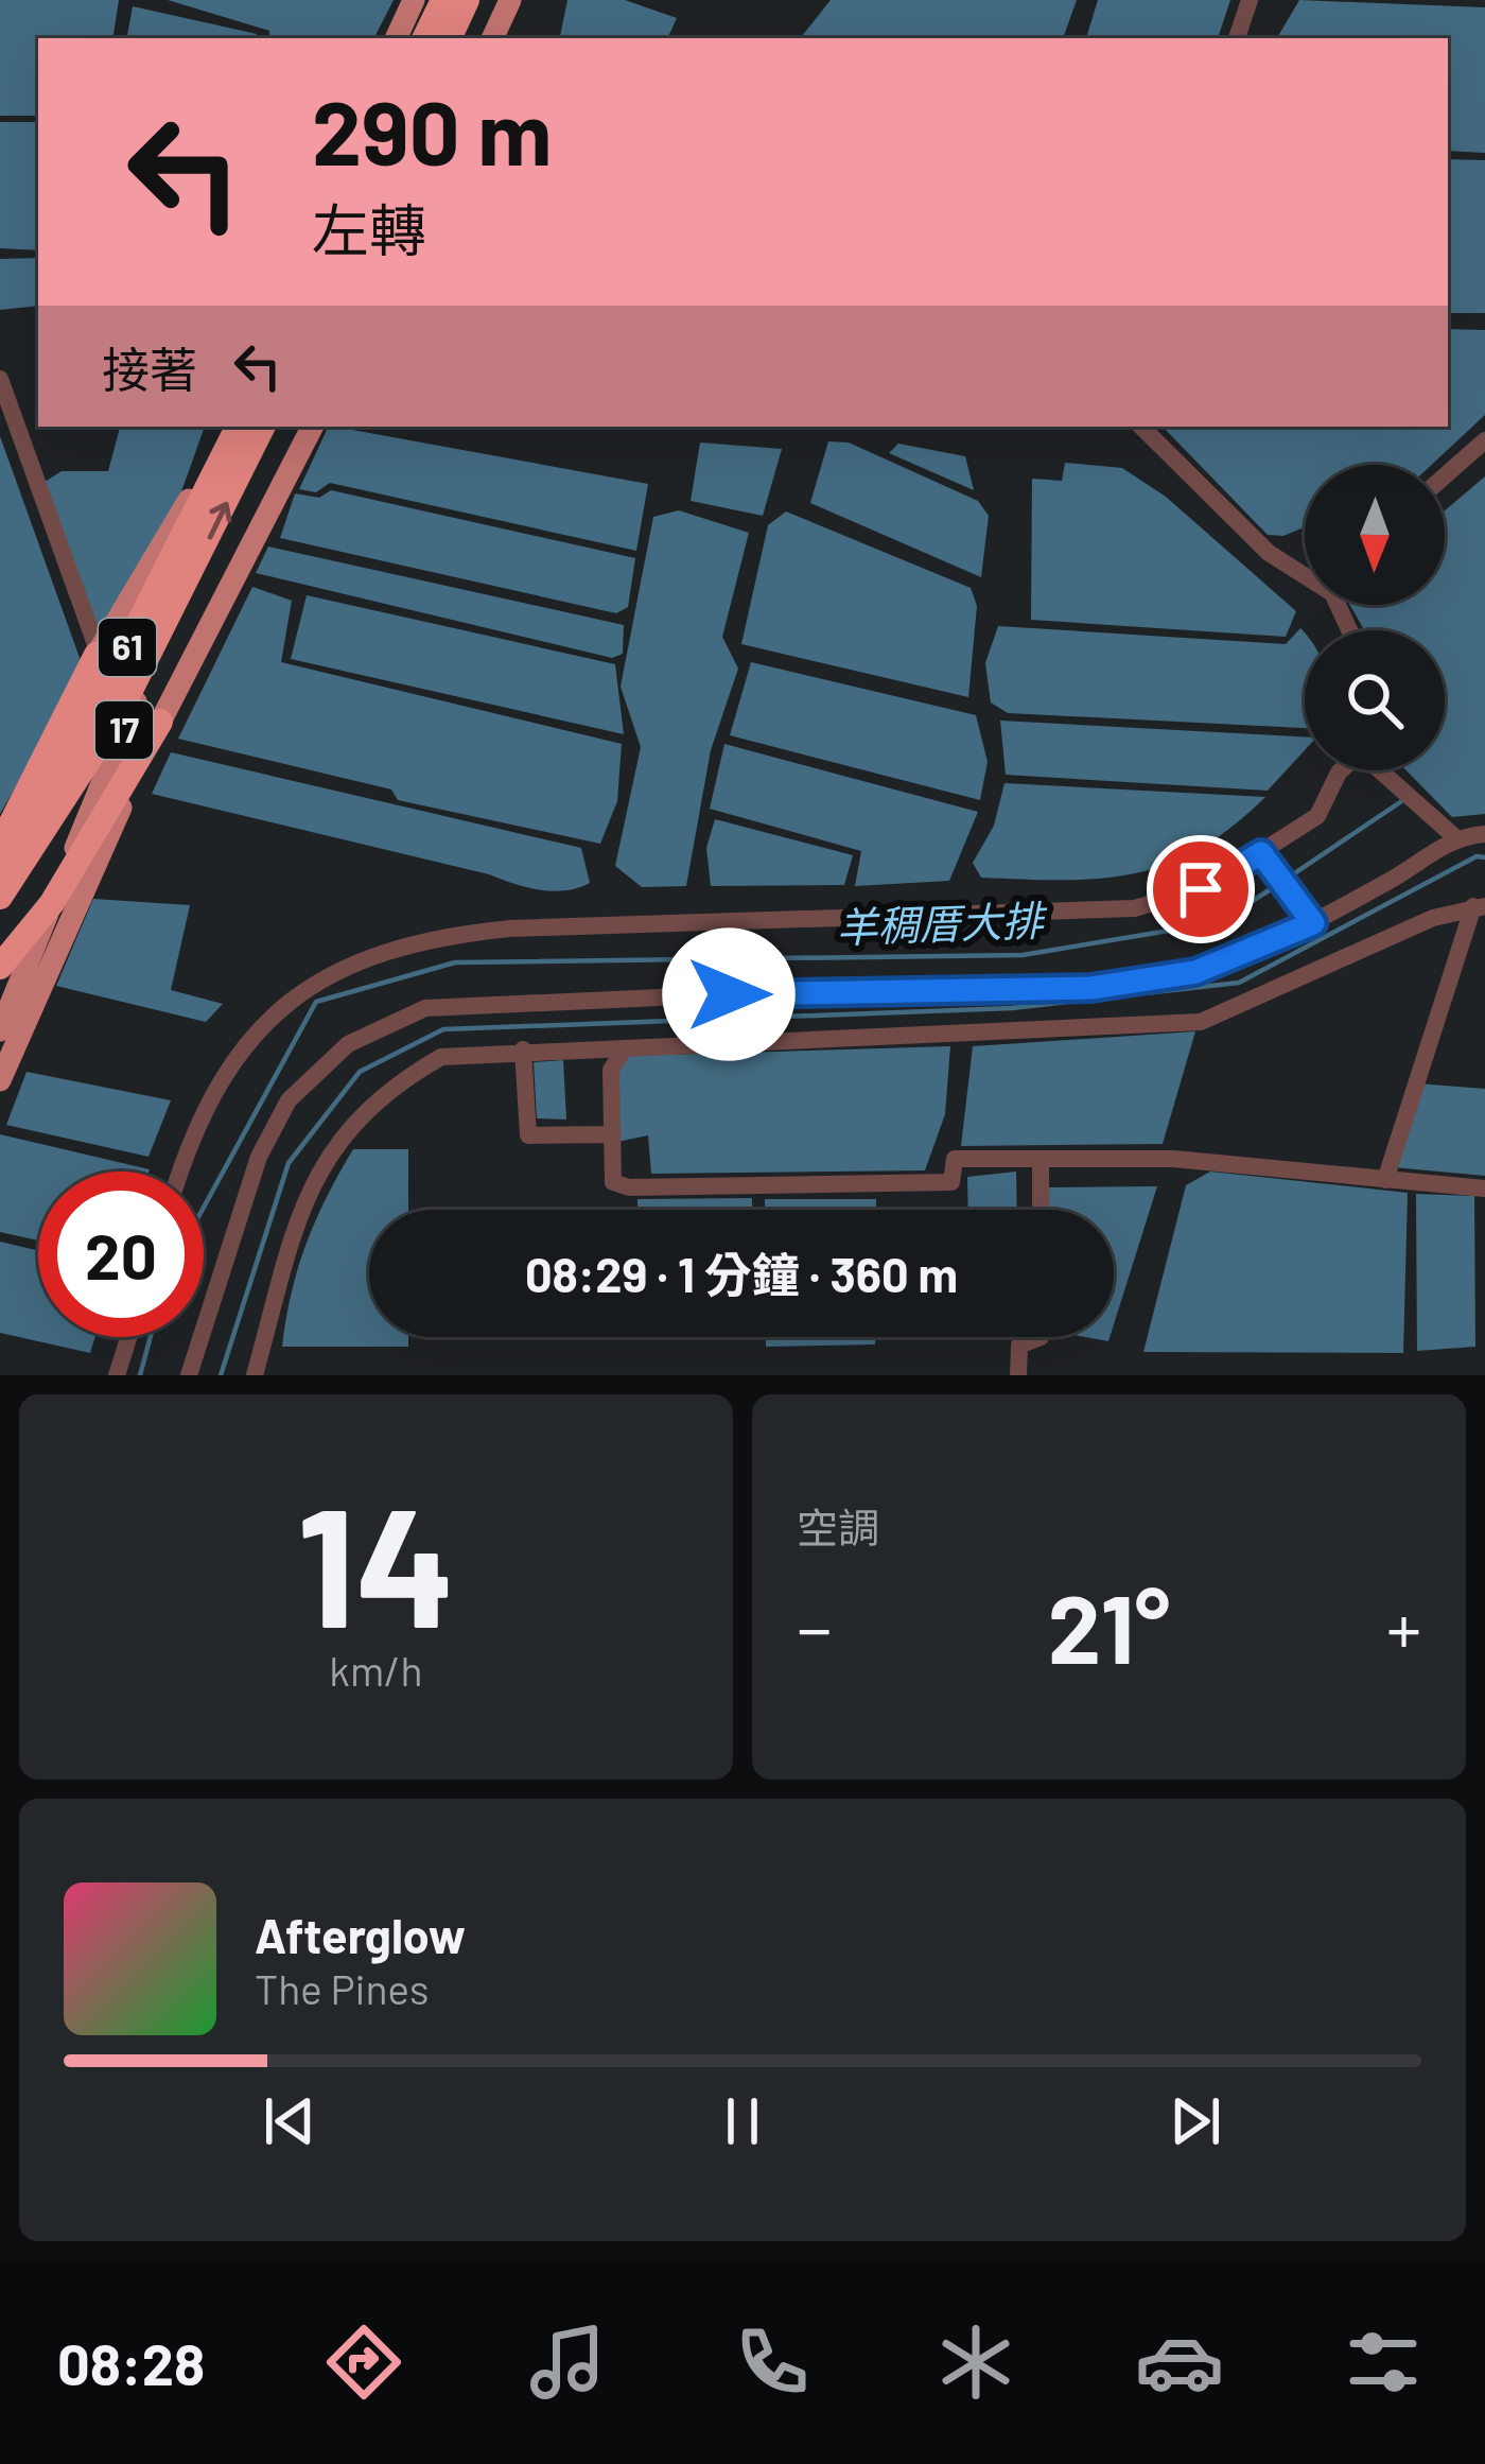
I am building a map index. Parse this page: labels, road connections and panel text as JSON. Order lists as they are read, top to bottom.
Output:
{
  "streets": {
    "highway": ["61"],
    "main road": ["17"]
  },
  "water": ["羊稠厝大排"],
  "north": "bottom",
  "page": {
    "turn": ["290 m", "左轉"],
    "then": "接著",
    "limit": "20",
    "trip": "08:29 · 1 分鐘 · 360 m",
    "tile": [
      ["14", "km/h"],
      "空調"
    ],
    "heat": ["−", "21°", "+"],
    "song": ["Afterglow", "The Pines"],
    "tabs": "08:28"
  }
}
